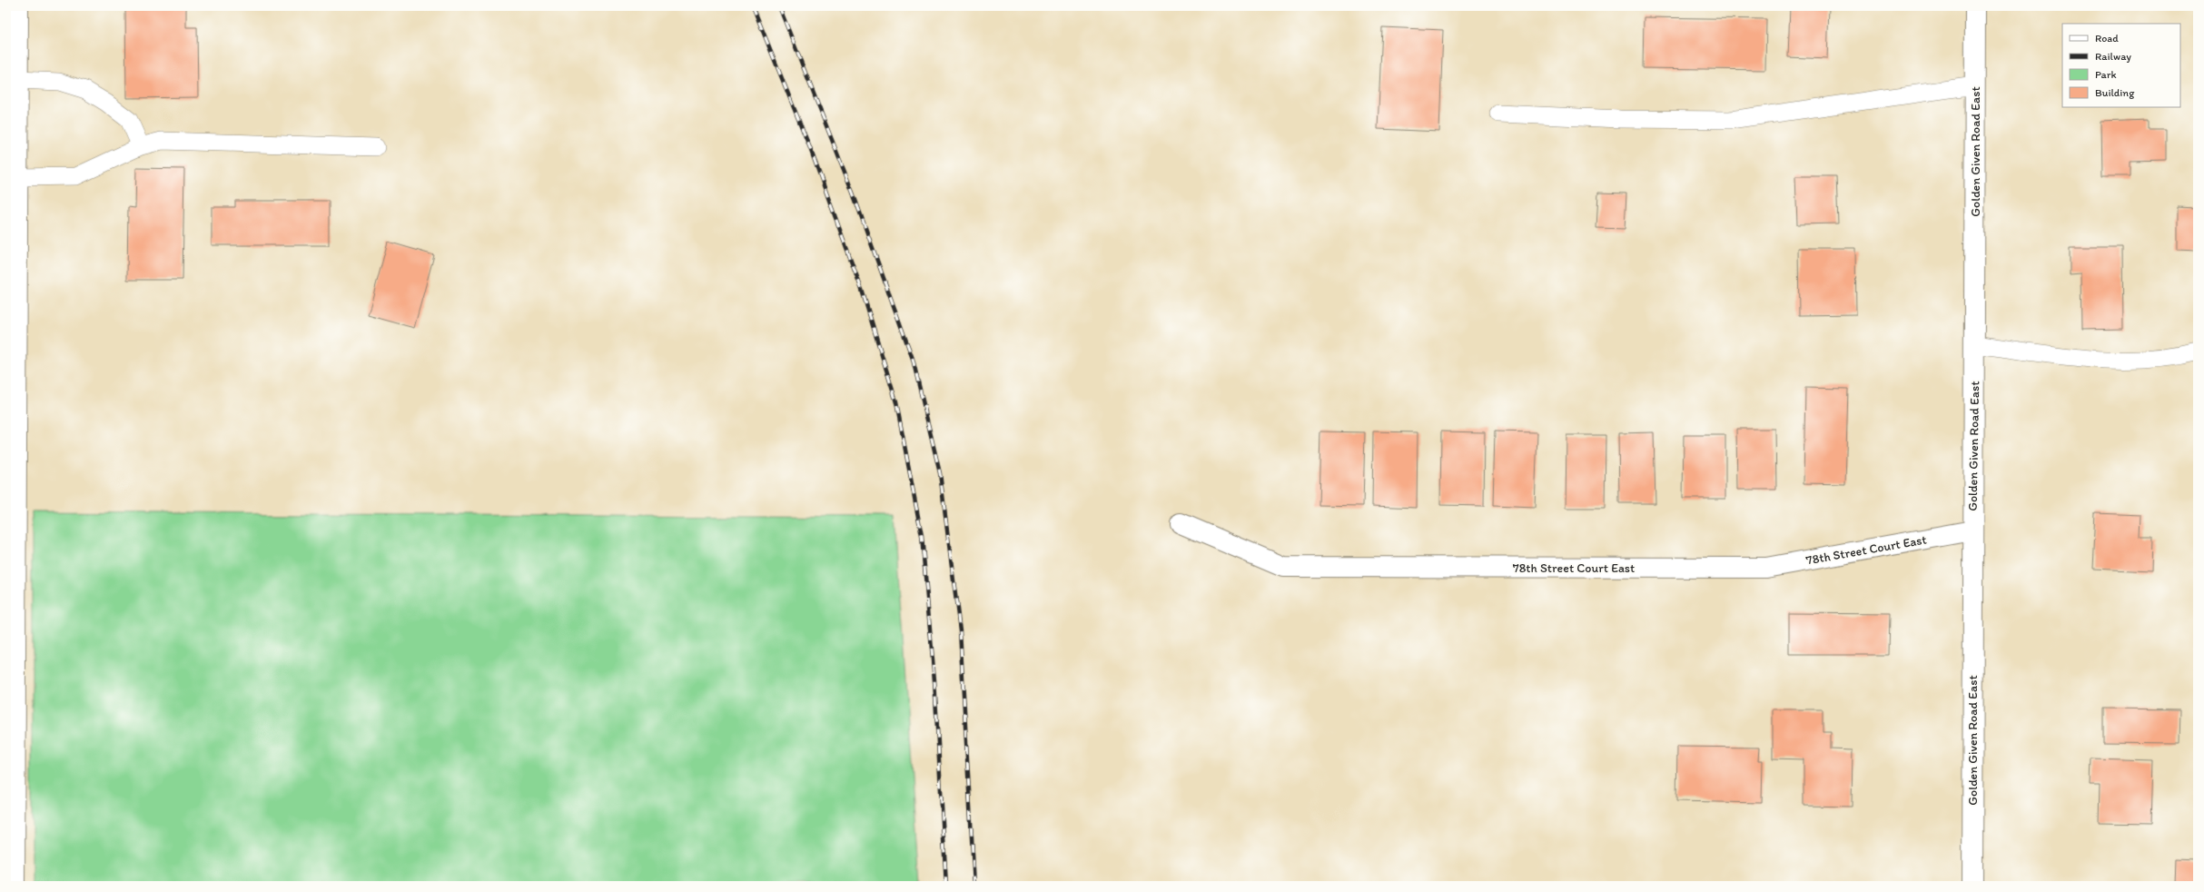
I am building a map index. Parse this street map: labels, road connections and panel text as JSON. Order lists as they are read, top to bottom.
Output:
{
  "streets": {
    "street": ["Golden Given Road East", "78th Street Court East"]
  },
  "crossings": [
    ["Golden Given Road East", "78th Street Court East"]
  ],
  "legend": [
    "Road",
    "Railway",
    "Park",
    "Building"
  ]
}
